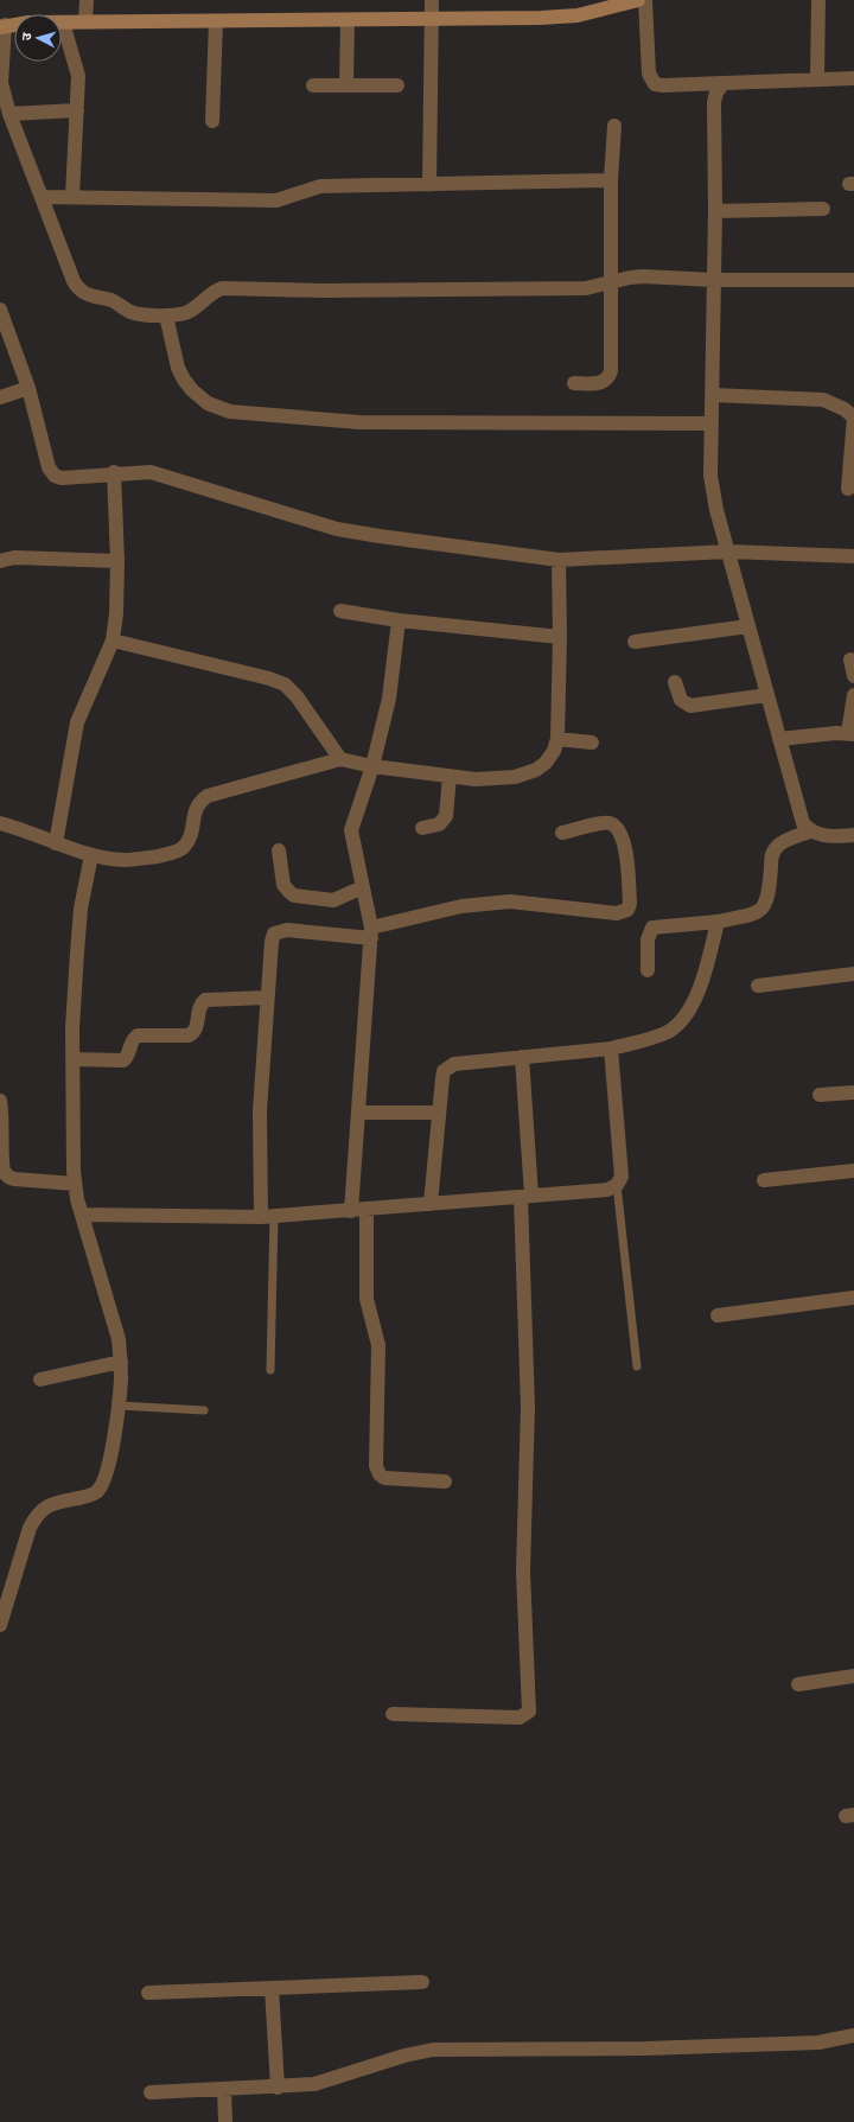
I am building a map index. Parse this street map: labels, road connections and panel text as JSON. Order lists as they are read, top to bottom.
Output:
{
  "north": "left"
}
